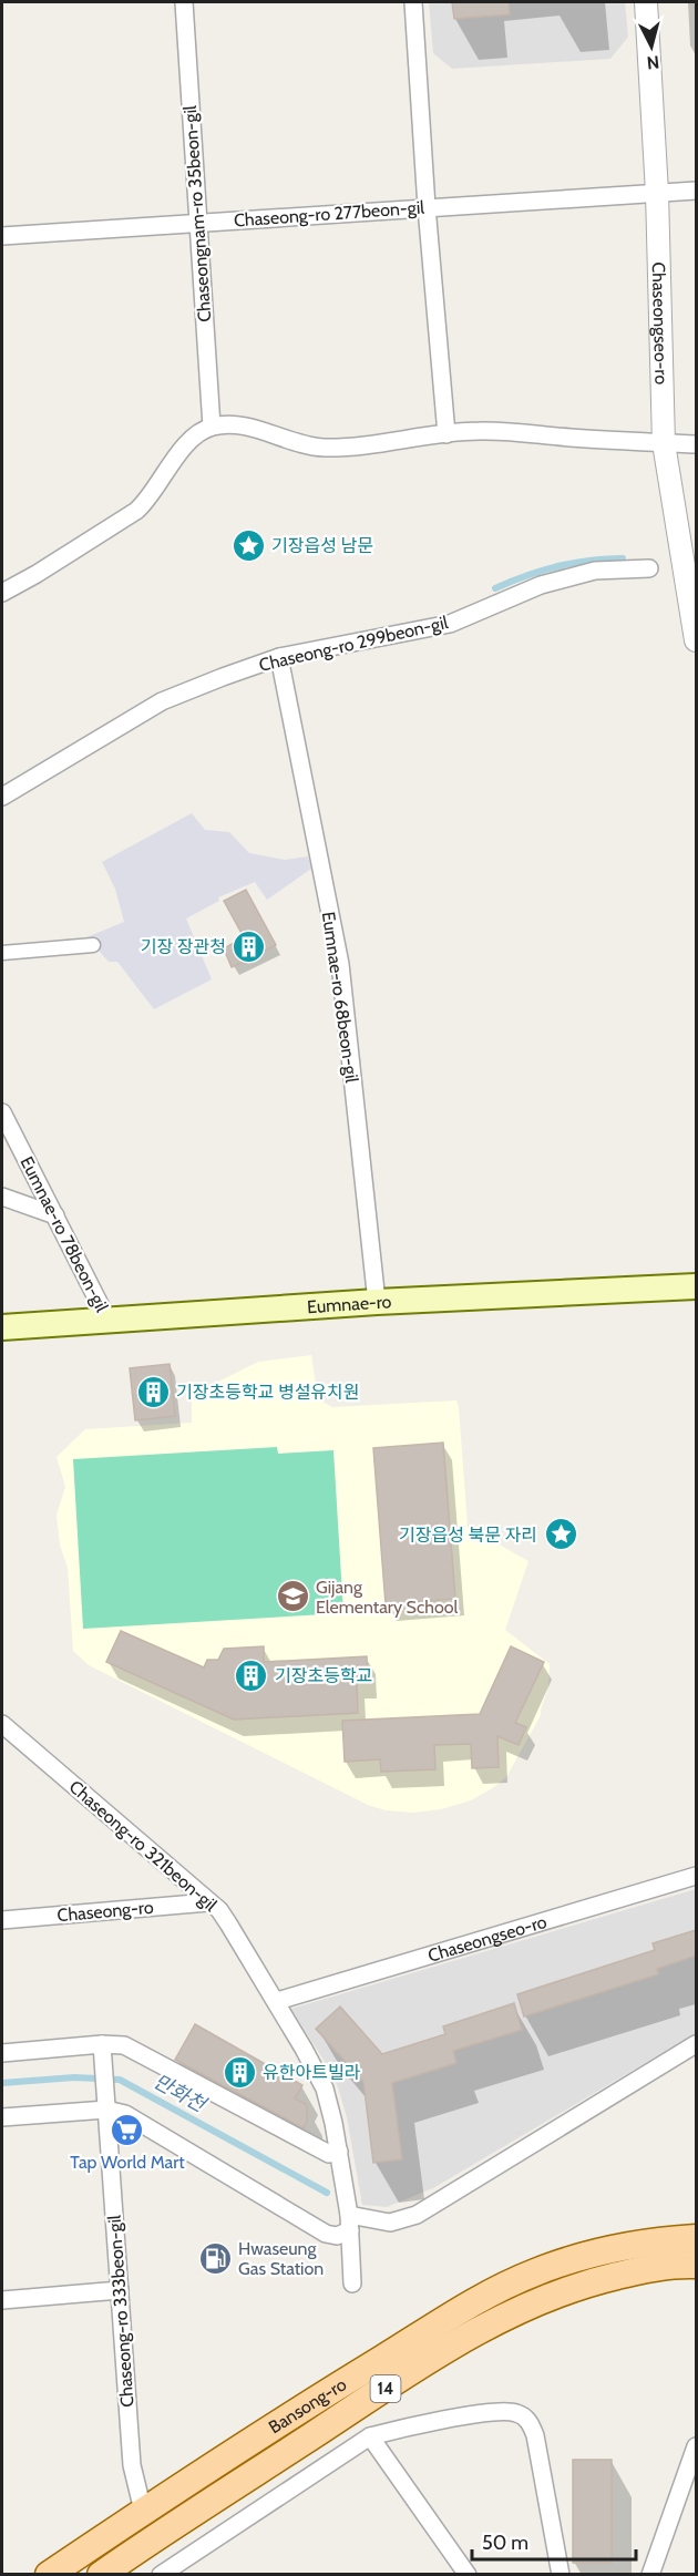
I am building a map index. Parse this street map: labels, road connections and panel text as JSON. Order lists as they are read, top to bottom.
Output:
{
  "streets": {
    "main road": ["Eumnae-ro", "14", "Bansong-ro"],
    "street": [
      "Chaseongnam-ro 35beon-gil",
      "Chaseong-ro 277beon-gil",
      "Chaseongseo-ro",
      "Chaseong-ro 299beon-gil",
      "Eumnae-ro 68beon-gil",
      "Eumnae-ro 78beon-gil",
      "Chaseong-ro 321beon-gil",
      "Chaseong-ro",
      "Chaseong-ro 333beon-gil"
    ]
  },
  "crossings": [
    ["Chaseongnam-ro 35beon-gil", "Chaseong-ro 277beon-gil"],
    ["Chaseong-ro 277beon-gil", "Chaseongseo-ro"],
    ["Chaseongseo-ro", "Chaseong-ro 321beon-gil"],
    ["Chaseong-ro 299beon-gil", "Eumnae-ro 68beon-gil"],
    ["Eumnae-ro 68beon-gil", "Eumnae-ro"],
    ["Eumnae-ro 78beon-gil", "Eumnae-ro"],
    ["Chaseong-ro 321beon-gil", "Chaseong-ro"],
    ["Chaseong-ro 333beon-gil", "Bansong-ro"]
  ],
  "water": ["만화천"],
  "places": {
    "place": ["기장읍성 남문", "기장읍성 북문 자리"],
    "building": [
      "기장 장관청",
      "기장초등학교 병설유치원",
      "기장초등학교",
      "유한아트빌라"
    ],
    "school or university": ["Gijang Elementary School"],
    "supermarket": ["Tap World Mart"],
    "fuel station": ["Hwaseung Gas Station"]
  },
  "scale_bar": "50 m",
  "north": "bottom"
}
